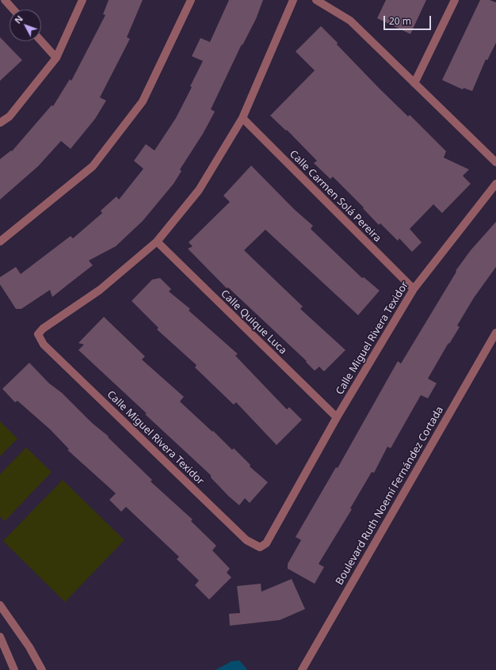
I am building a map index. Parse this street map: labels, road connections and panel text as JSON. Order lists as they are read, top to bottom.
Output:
{
  "streets": {
    "street": [
      "Calle Carmen Solá Pereira",
      "Calle Quique Luca",
      "Calle Miguel Rivera Texidor",
      "Boulevard Ruth Noemí Fernández Cortada"
    ]
  },
  "crossings": [
    ["Calle Carmen Solá Pereira", "Calle Miguel Rivera Texidor"],
    ["Calle Quique Luca", "Calle Miguel Rivera Texidor"]
  ],
  "scale_bar": "20 m",
  "north": "top left"
}
